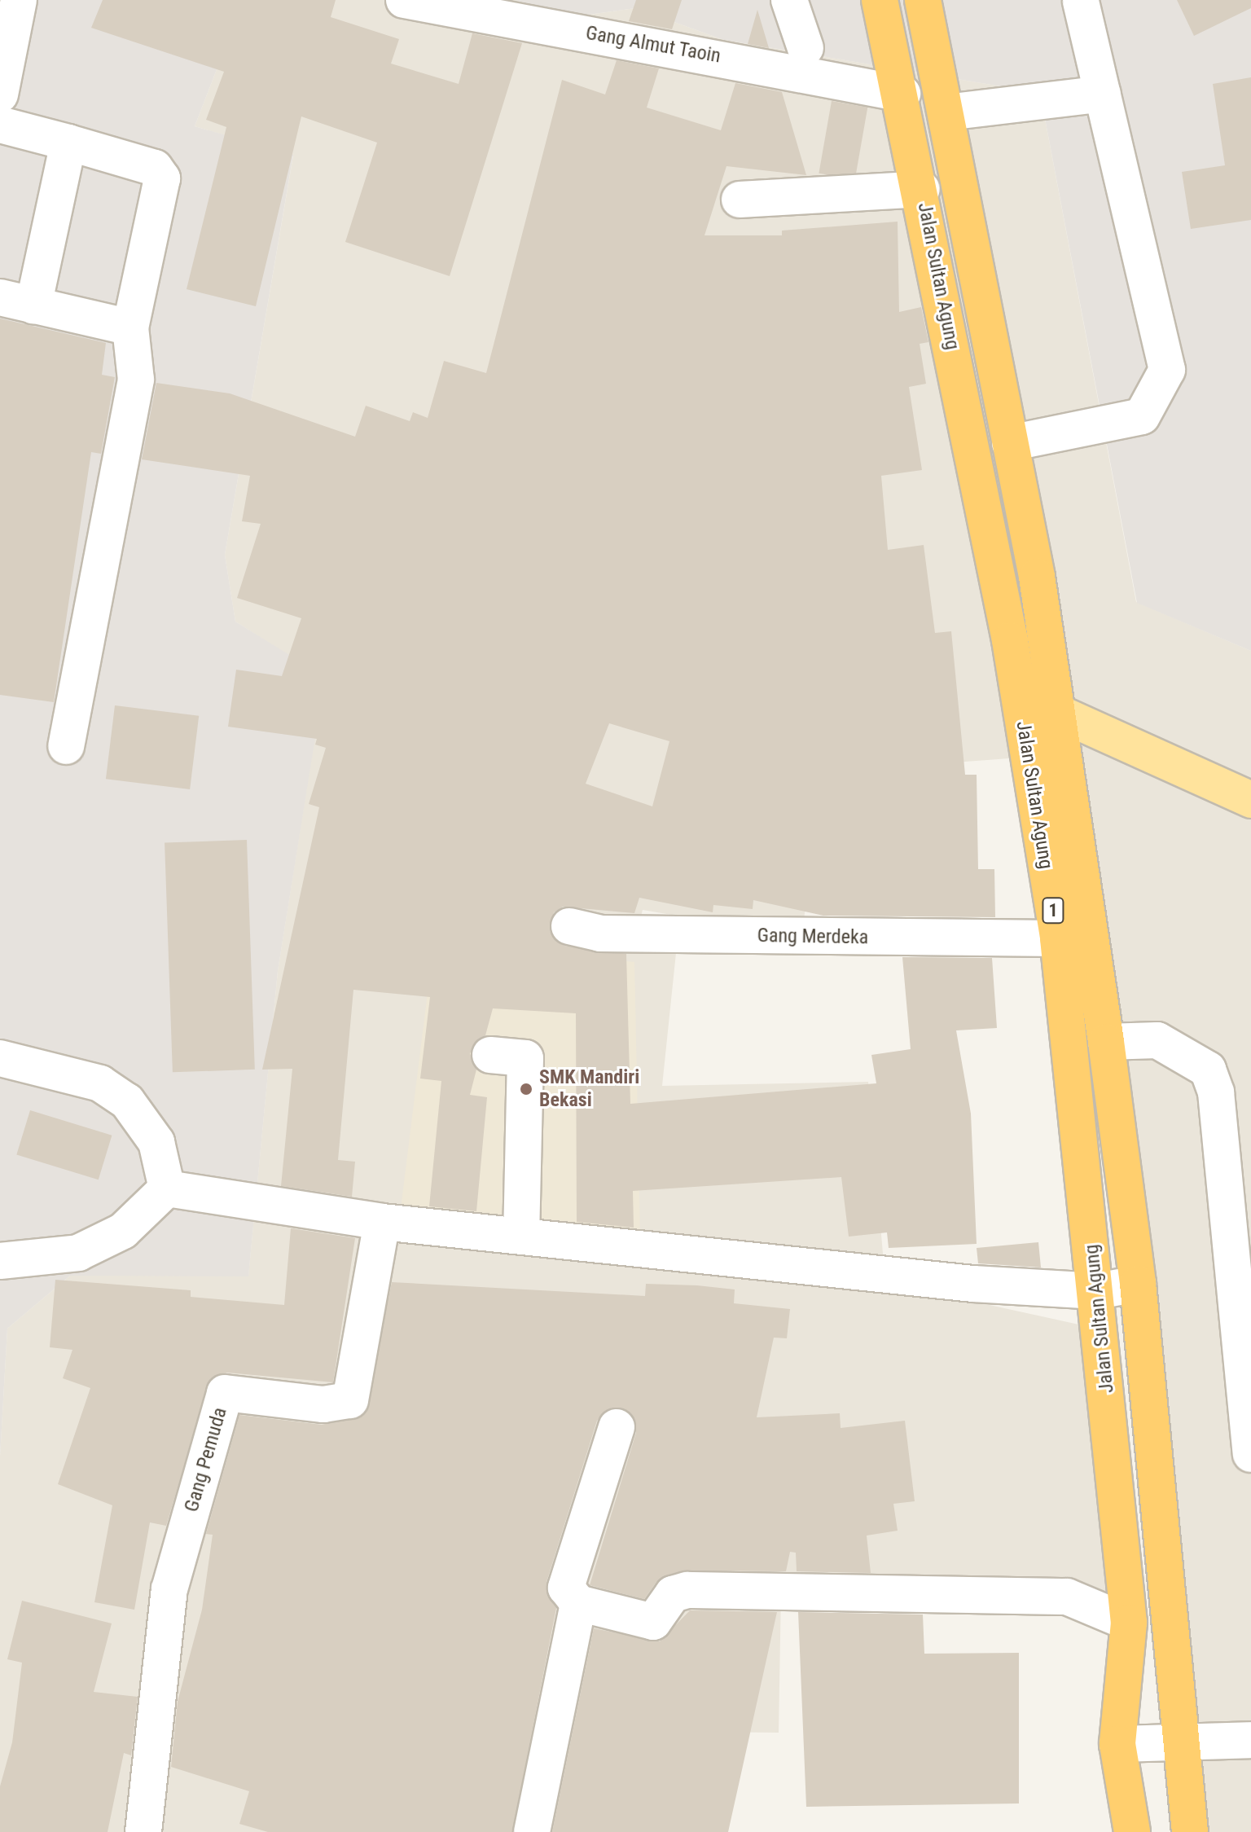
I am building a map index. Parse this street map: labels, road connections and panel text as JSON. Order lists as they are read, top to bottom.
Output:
{
  "streets": {
    "highway": ["Jalan Sultan Agung", "1"],
    "street": ["Gang Almut Taoin", "Gang Merdeka", "Gang Pemuda"]
  },
  "crossings": [
    ["Gang Almut Taoin", "Jalan Sultan Agung"],
    ["Jalan Sultan Agung", "Gang Merdeka"]
  ],
  "places": ["SMK Mandiri Bekasi"]
}
